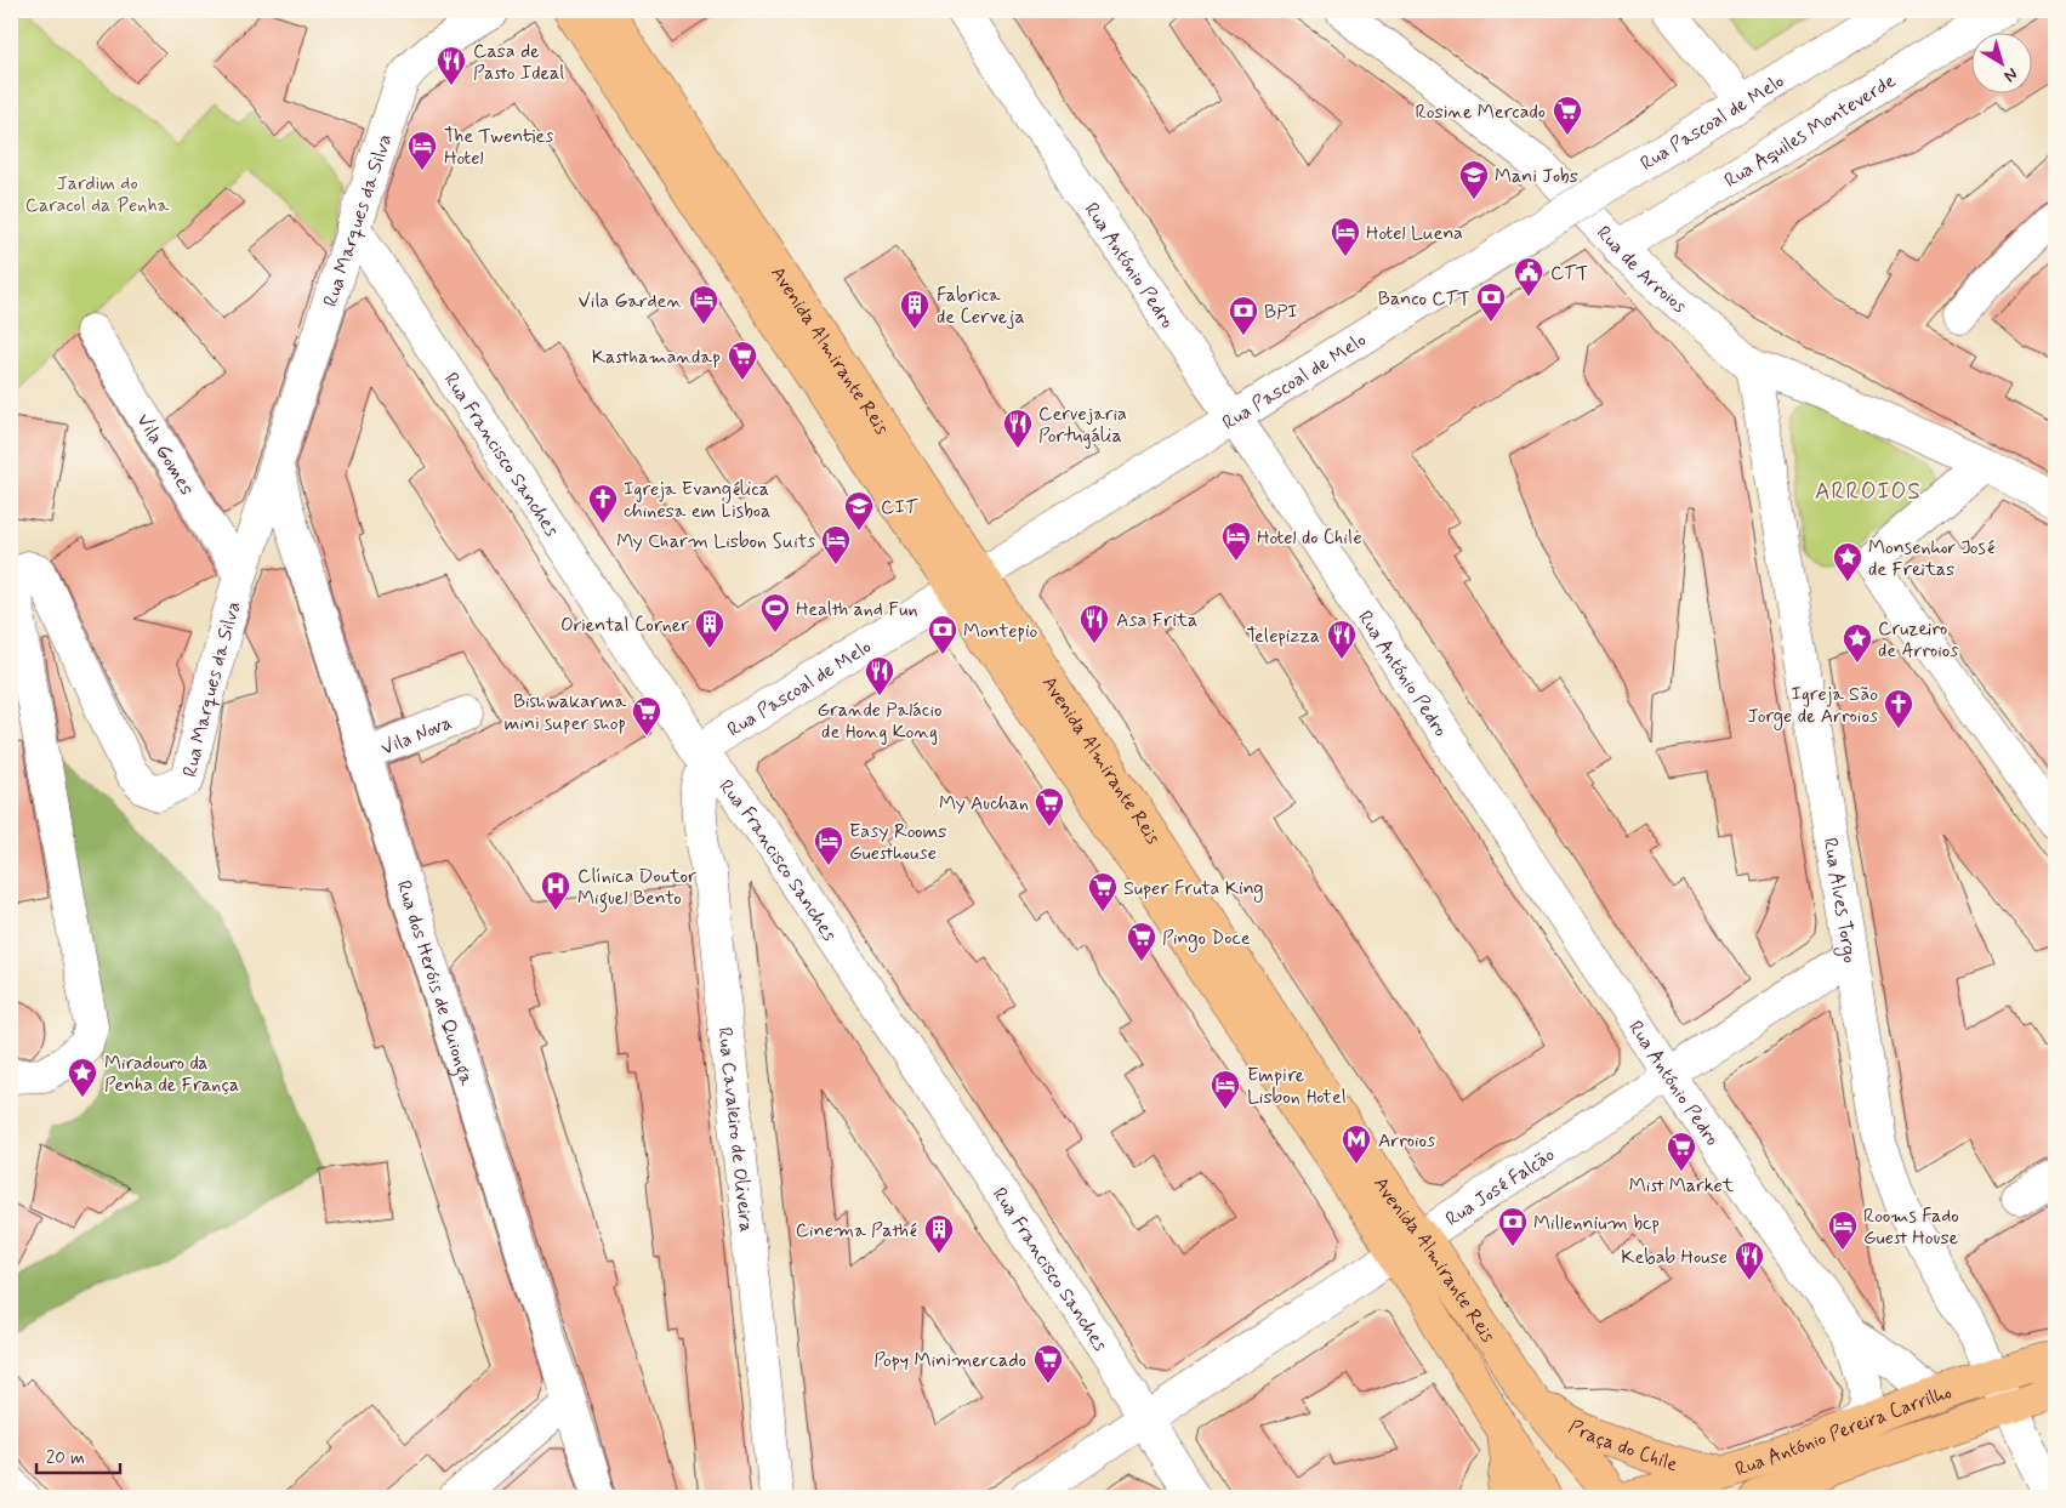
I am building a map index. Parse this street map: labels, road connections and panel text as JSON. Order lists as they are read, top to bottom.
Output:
{
  "streets": {
    "main road": ["Avenida Almirante Reis", "Rua António Pereira Carrilho", "Praça do Chile"],
    "street": [
      "Rua Pascoal de Melo",
      "Rua Aquiles Monteverde",
      "Rua Marques da Silva",
      "Rua António Pedro",
      "Rua de Arroios",
      "Vila Gomes",
      "Rua Francisco Sanches",
      "Vila Nova",
      "Rua Alves Torgo",
      "Rua dos Heróis de Quionga",
      "Rua Cavaleiro de Oliveira",
      "Rua José Falcão"
    ]
  },
  "crossings": [
    ["Rua Pascoal de Melo", "Rua António Pedro"],
    ["Rua Pascoal de Melo", "Avenida Almirante Reis"],
    ["Rua Pascoal de Melo", "Rua Francisco Sanches"],
    ["Rua Pascoal de Melo", "Rua Cavaleiro de Oliveira"],
    ["Rua Aquiles Monteverde", "Rua de Arroios"],
    ["Rua Marques da Silva", "Vila Gomes"],
    ["Rua Marques da Silva", "Rua Francisco Sanches"],
    ["Rua Marques da Silva", "Rua dos Heróis de Quionga"],
    ["Rua António Pedro", "Rua José Falcão"],
    ["Rua António Pedro", "Rua António Pereira Carrilho"],
    ["Rua de Arroios", "Rua Alves Torgo"],
    ["Avenida Almirante Reis", "Rua José Falcão"],
    ["Avenida Almirante Reis", "Praça do Chile"],
    ["Rua Francisco Sanches", "Rua Cavaleiro de Oliveira"],
    ["Rua Francisco Sanches", "Rua José Falcão"],
    ["Vila Nova", "Rua dos Heróis de Quionga"],
    ["Rua Alves Torgo", "Rua José Falcão"],
    ["Rua Alves Torgo", "Rua António Pereira Carrilho"],
    ["Rua António Pereira Carrilho", "Praça do Chile"]
  ],
  "districts": ["ARROIOS"],
  "parks": ["Jardim do Caracol da Penha"],
  "places": {
    "restaurant": [
      "Casa de Pasto Ideal",
      "Cervejaria Portugália",
      "Asa Frita",
      "Telepizza",
      "Grande Palácio de Hong Kong",
      "Kebab House"
    ],
    "supermarket": [
      "Rosine Mercado",
      "Kasthamandap",
      "Bishwakarma mini super shop",
      "My Auchan",
      "Super Fruta King",
      "Pingo Doce",
      "Mist Market",
      "Popy Minimercado"
    ],
    "hotel": [
      "The Twenties Hotel",
      "Hotel Luena",
      "Vila Garden",
      "Hotel do Chile",
      "My Charm Lisbon Suits",
      "Easy Rooms Guesthouse",
      "Empire Lisbon Hotel",
      "Rooms Fado Guest House"
    ],
    "school or university": ["Mani Jobs", "CIT"],
    "public building": ["CTT"],
    "bank": [
      "Banco CTT",
      "BPI",
      "Montepio",
      "Millennium bcp"
    ],
    "building": ["Fabrica de Cerveja", "Oriental Corner", "Cinema Pathé"],
    "church": ["Igreja Evangélica chinesa em Lisboa", "Igreja São Jorge de Arroios"],
    "place": ["Monsenhor José de Freitas", "Cruzeiro de Arroios", "Miradouro da Penha de França"],
    "sports": ["Health and Fun"],
    "hospital": ["Clínica Doutor Miguel Bento"],
    "metro station": ["Arroios"]
  },
  "scale_bar": "20 m",
  "north": "bottom right"
}
